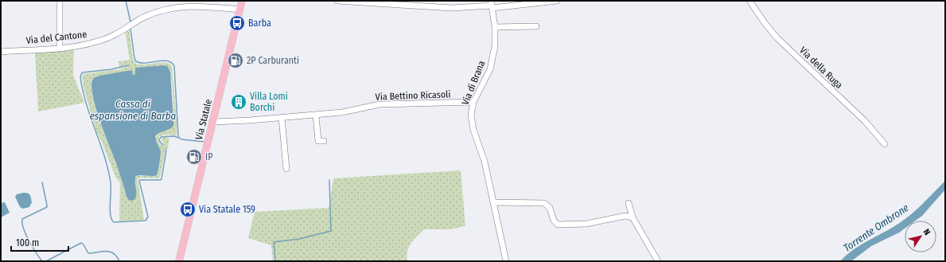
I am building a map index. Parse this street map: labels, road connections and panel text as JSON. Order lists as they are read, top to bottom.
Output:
{
  "streets": {
    "main road": ["Via Statale"],
    "street": [
      "Via del Cantone",
      "Via della Ruga",
      "Via di Brana",
      "Via Bettino Ricasoli"
    ]
  },
  "crossings": [
    ["Via del Cantone", "Via Statale"],
    ["Via di Brana", "Via Bettino Ricasoli"],
    ["Via Bettino Ricasoli", "Via Statale"]
  ],
  "water": ["Cassa di espansione di Barba", "Torrente Ombrone"],
  "places": {
    "bus stop": ["Barba", "Via Statale 159"],
    "fuel station": ["2P Carburanti", "IP"],
    "building": ["Villa Lomi Borchi"]
  },
  "scale_bar": "100 m",
  "north": "top right"
}
